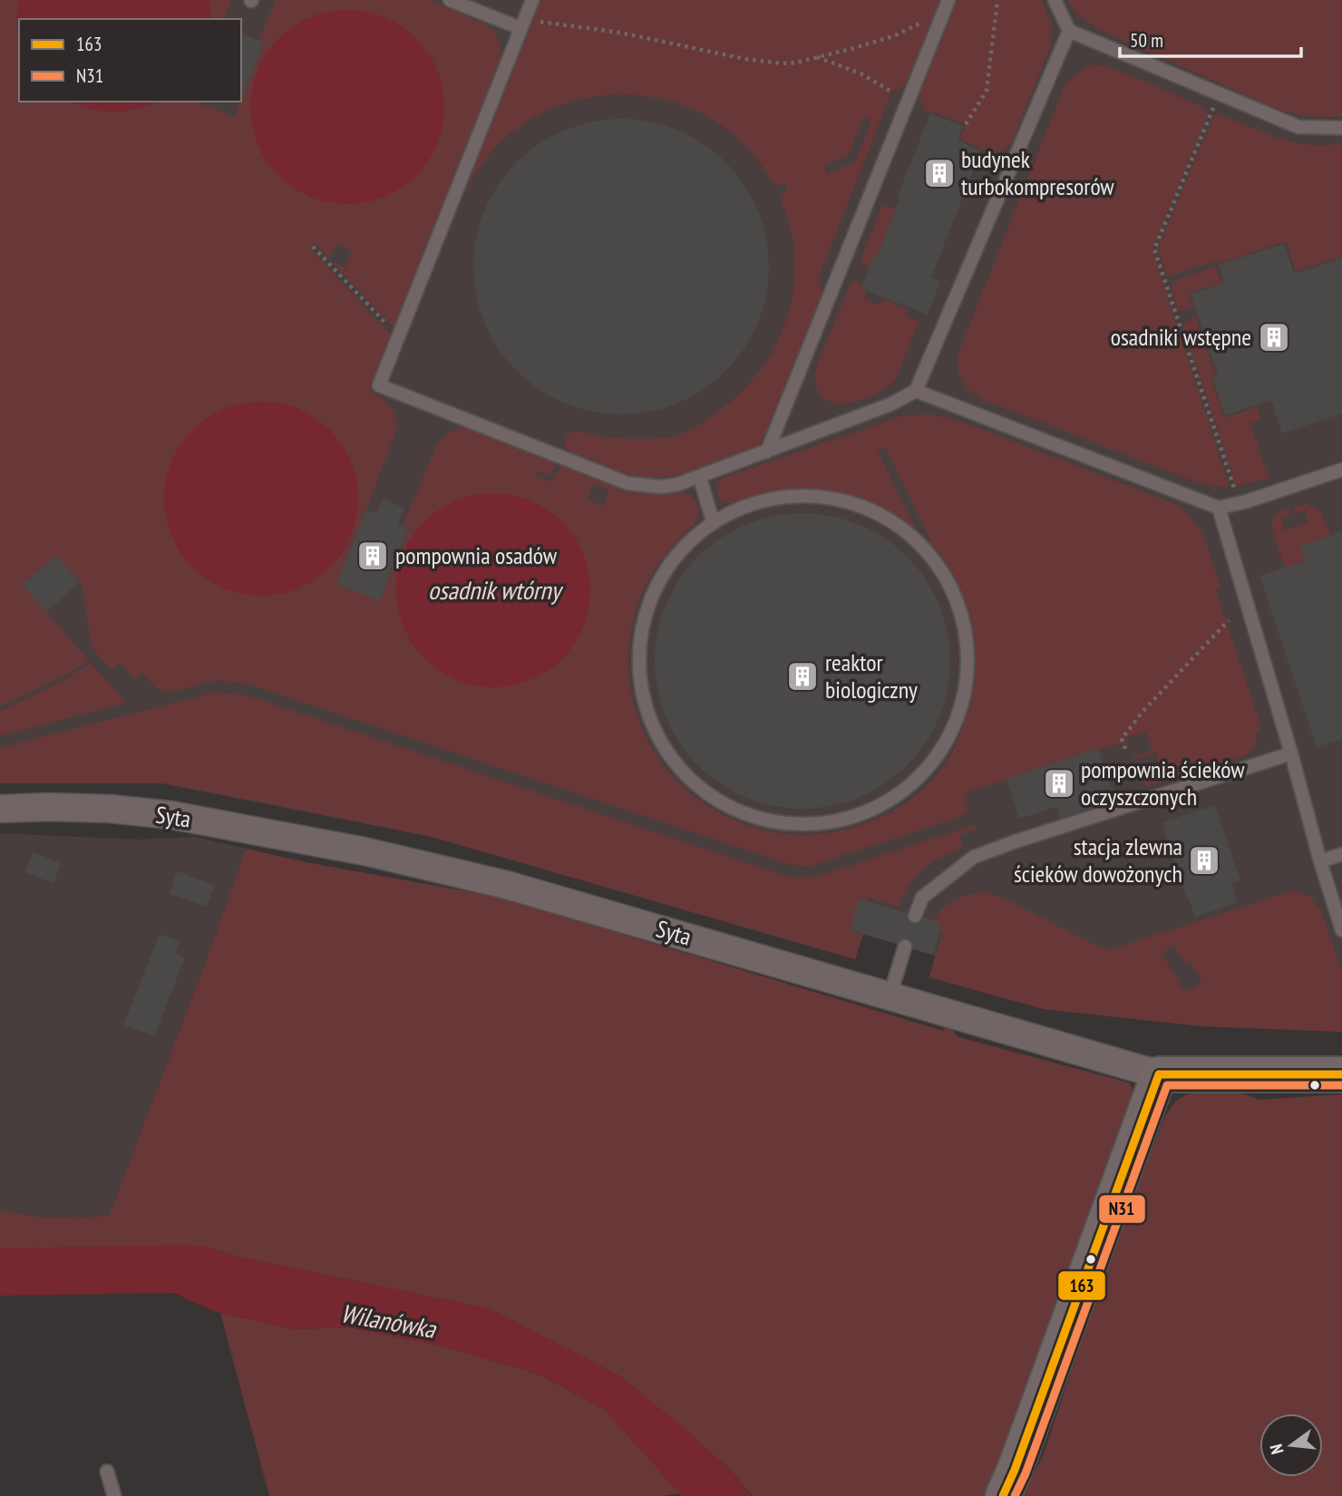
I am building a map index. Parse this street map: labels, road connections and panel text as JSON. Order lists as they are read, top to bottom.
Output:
{
  "streets": {
    "street": ["Syta"]
  },
  "water": ["osadnik wtórny", "Wilanówka"],
  "places": {
    "building": [
      "budynek turbokompresorów",
      "osadniki wstępne",
      "pompownia osadów",
      "reaktor biologiczny",
      "pompownia ścieków oczyszczonych",
      "stacja zlewna ścieków dowożonych"
    ]
  },
  "lines": ["transit line 163", "transit line N31"],
  "legend": ["163", "N31"],
  "scale_bar": "50 m",
  "north": "left"
}
